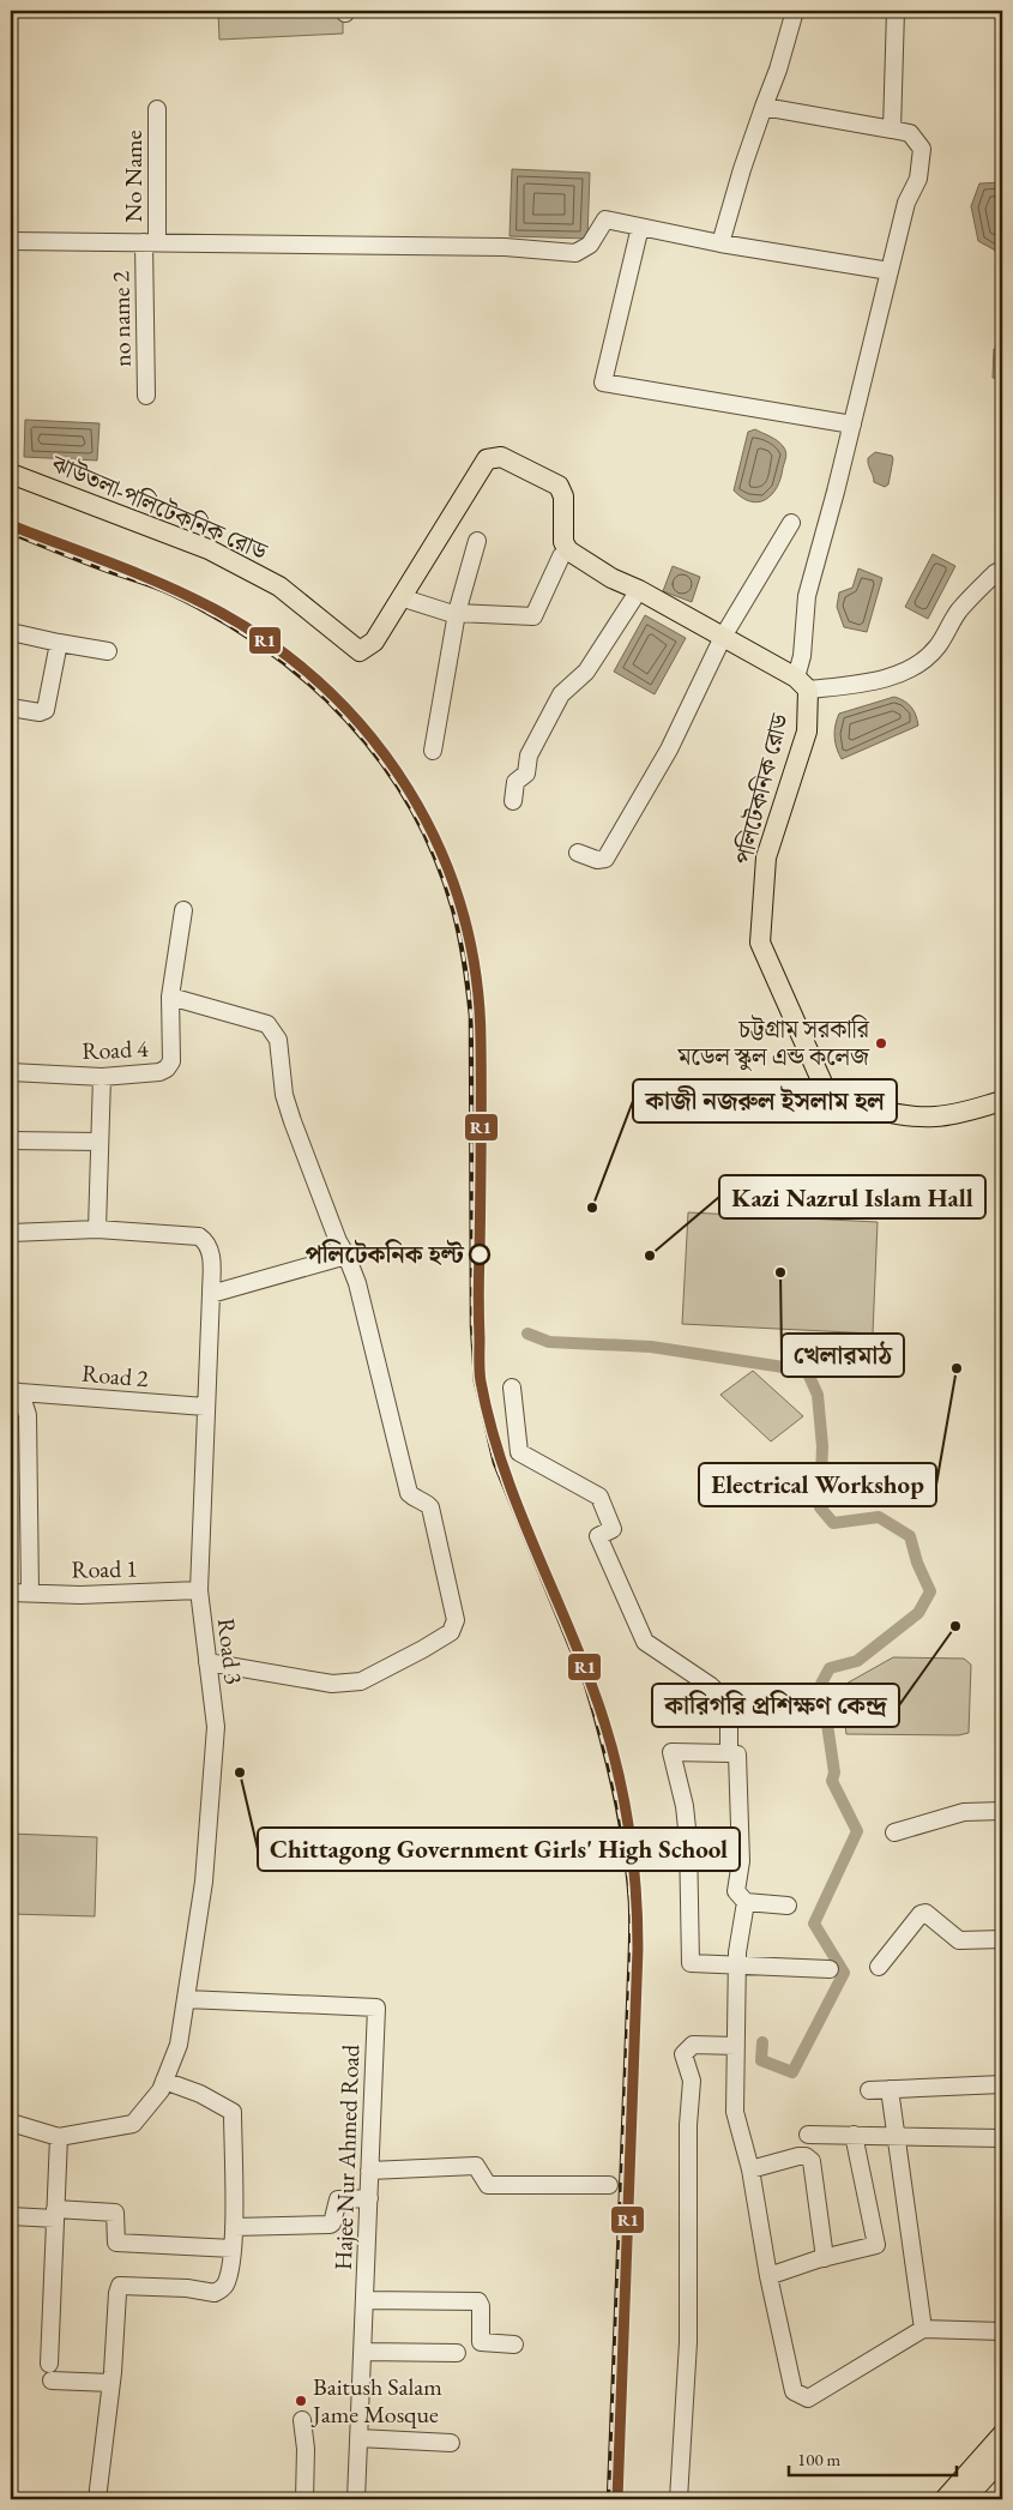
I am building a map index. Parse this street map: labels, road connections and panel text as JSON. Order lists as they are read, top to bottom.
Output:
{
  "streets": {
    "main road": ["ঝাউতলা-পলিটেকনিক রোড", "পলিটেকনিক রোড"],
    "street": [
      "No Name",
      "no name 2",
      "Road 4",
      "Road 2",
      "Road 1",
      "Road 3",
      "Hajee Nur Ahmed Road"
    ]
  },
  "crossings": [
    ["No Name", "no name 2"],
    ["Road 2", "Road 1"],
    ["Road 2", "Road 3"],
    ["Road 1", "Road 3"],
    ["Road 3", "Hajee Nur Ahmed Road"]
  ],
  "places": [
    "চট্টগ্রাম সরকারি মডেল স্কুল এন্ড কলেজ",
    "কাজী নজরুল ইসলাম হল",
    "পলিটেকনিক হল্ট",
    "Kazi Nazrul Islam Hall",
    "খেলারমাঠ",
    "Electrical Workshop",
    "কারিগরি প্রশিক্ষণ কেন্দ্র",
    "Chittagong Government Girls' High School",
    "Baitush Salam Jame Mosque"
  ],
  "lines": ["transit line R1"],
  "scale_bar": "100 m"
}
